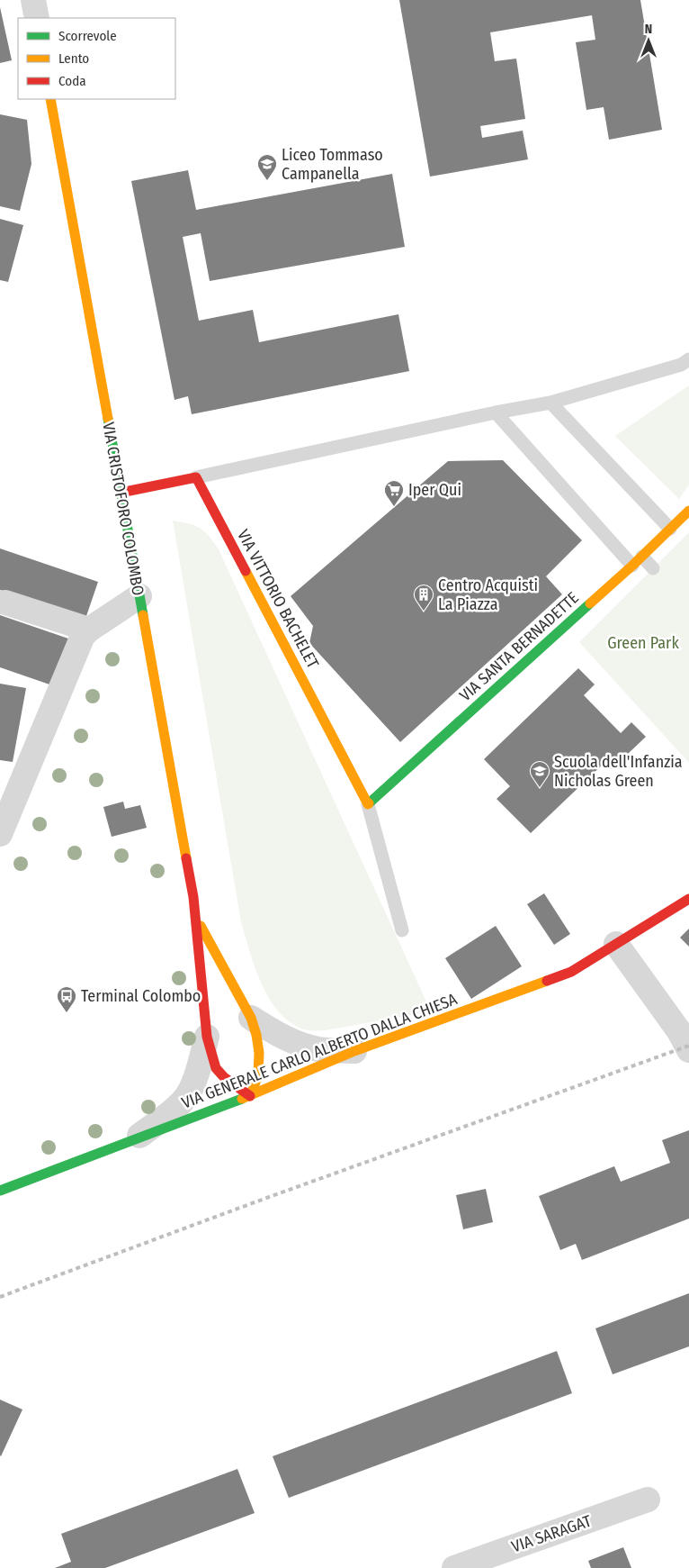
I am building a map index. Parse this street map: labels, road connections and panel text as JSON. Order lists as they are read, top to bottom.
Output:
{
  "streets": {
    "street": [
      "VIA CRISTOFORO COLOMBO",
      "VIA VITTORIO BACHELET",
      "VIA SANTA BERNADETTE",
      "VIA GENERALE CARLO ALBERTO DALLA CHIESA",
      "VIA SARAGAT"
    ]
  },
  "crossings": [
    ["VIA CRISTOFORO COLOMBO", "VIA GENERALE CARLO ALBERTO DALLA CHIESA"],
    ["VIA VITTORIO BACHELET", "VIA SANTA BERNADETTE"]
  ],
  "parks": ["Green Park"],
  "places": {
    "school or university": ["Liceo Tommaso Campanella", "Scuola dell'Infanzia Nicholas Green"],
    "supermarket": ["Iper Qui"],
    "building": ["Centro Acquisti La Piazza"],
    "bus stop": ["Terminal Colombo"]
  },
  "legend": ["Scorrevole", "Lento", "Coda"],
  "north": "top"
}
